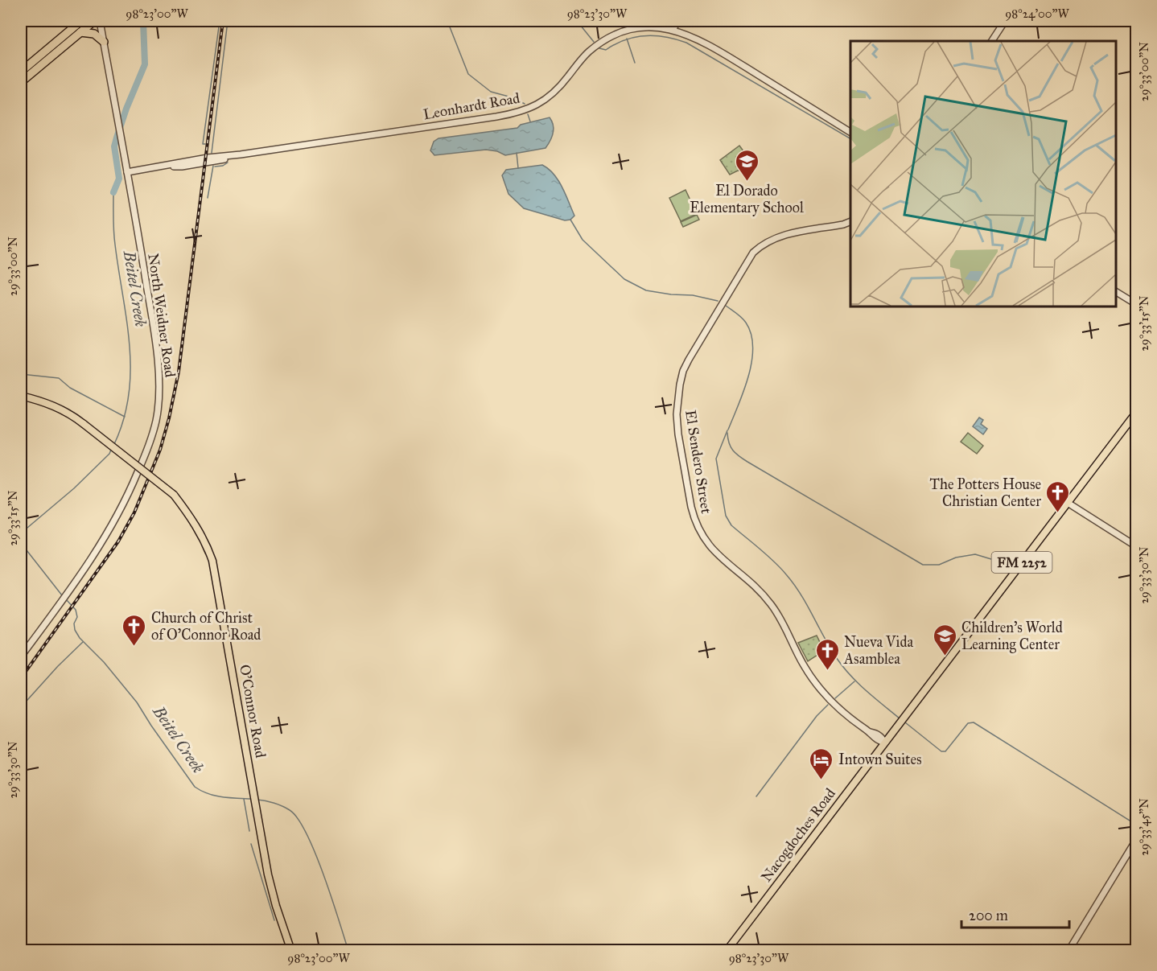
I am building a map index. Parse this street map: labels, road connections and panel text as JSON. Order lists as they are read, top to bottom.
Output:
{
  "streets": {
    "main road": ["FM 2252", "O'Connor Road", "Nacogdoches Road"],
    "street": ["Leonhardt Road", "North Weidner Road", "El Sendero Street"]
  },
  "crossings": [
    ["Leonhardt Road", "North Weidner Road"],
    ["El Sendero Street", "Nacogdoches Road"]
  ],
  "water": ["Beitel Creek"],
  "places": {
    "school or university": ["El Dorado Elementary School", "Children's World Learning Center"],
    "church": ["The Potters House Christian Center", "Church of Christ of O'Connor Road", "Nueva Vida Asamblea"],
    "hotel": ["Intown Suites"]
  },
  "scale_bar": "200 m",
  "coordinates": [
    "98°23'00\"W",
    "98°23'30\"W",
    "98°24'00\"W",
    "29°33'00\"N",
    "29°33'15\"N",
    "29°33'30\"N",
    "29°33'45\"N"
  ]
}
